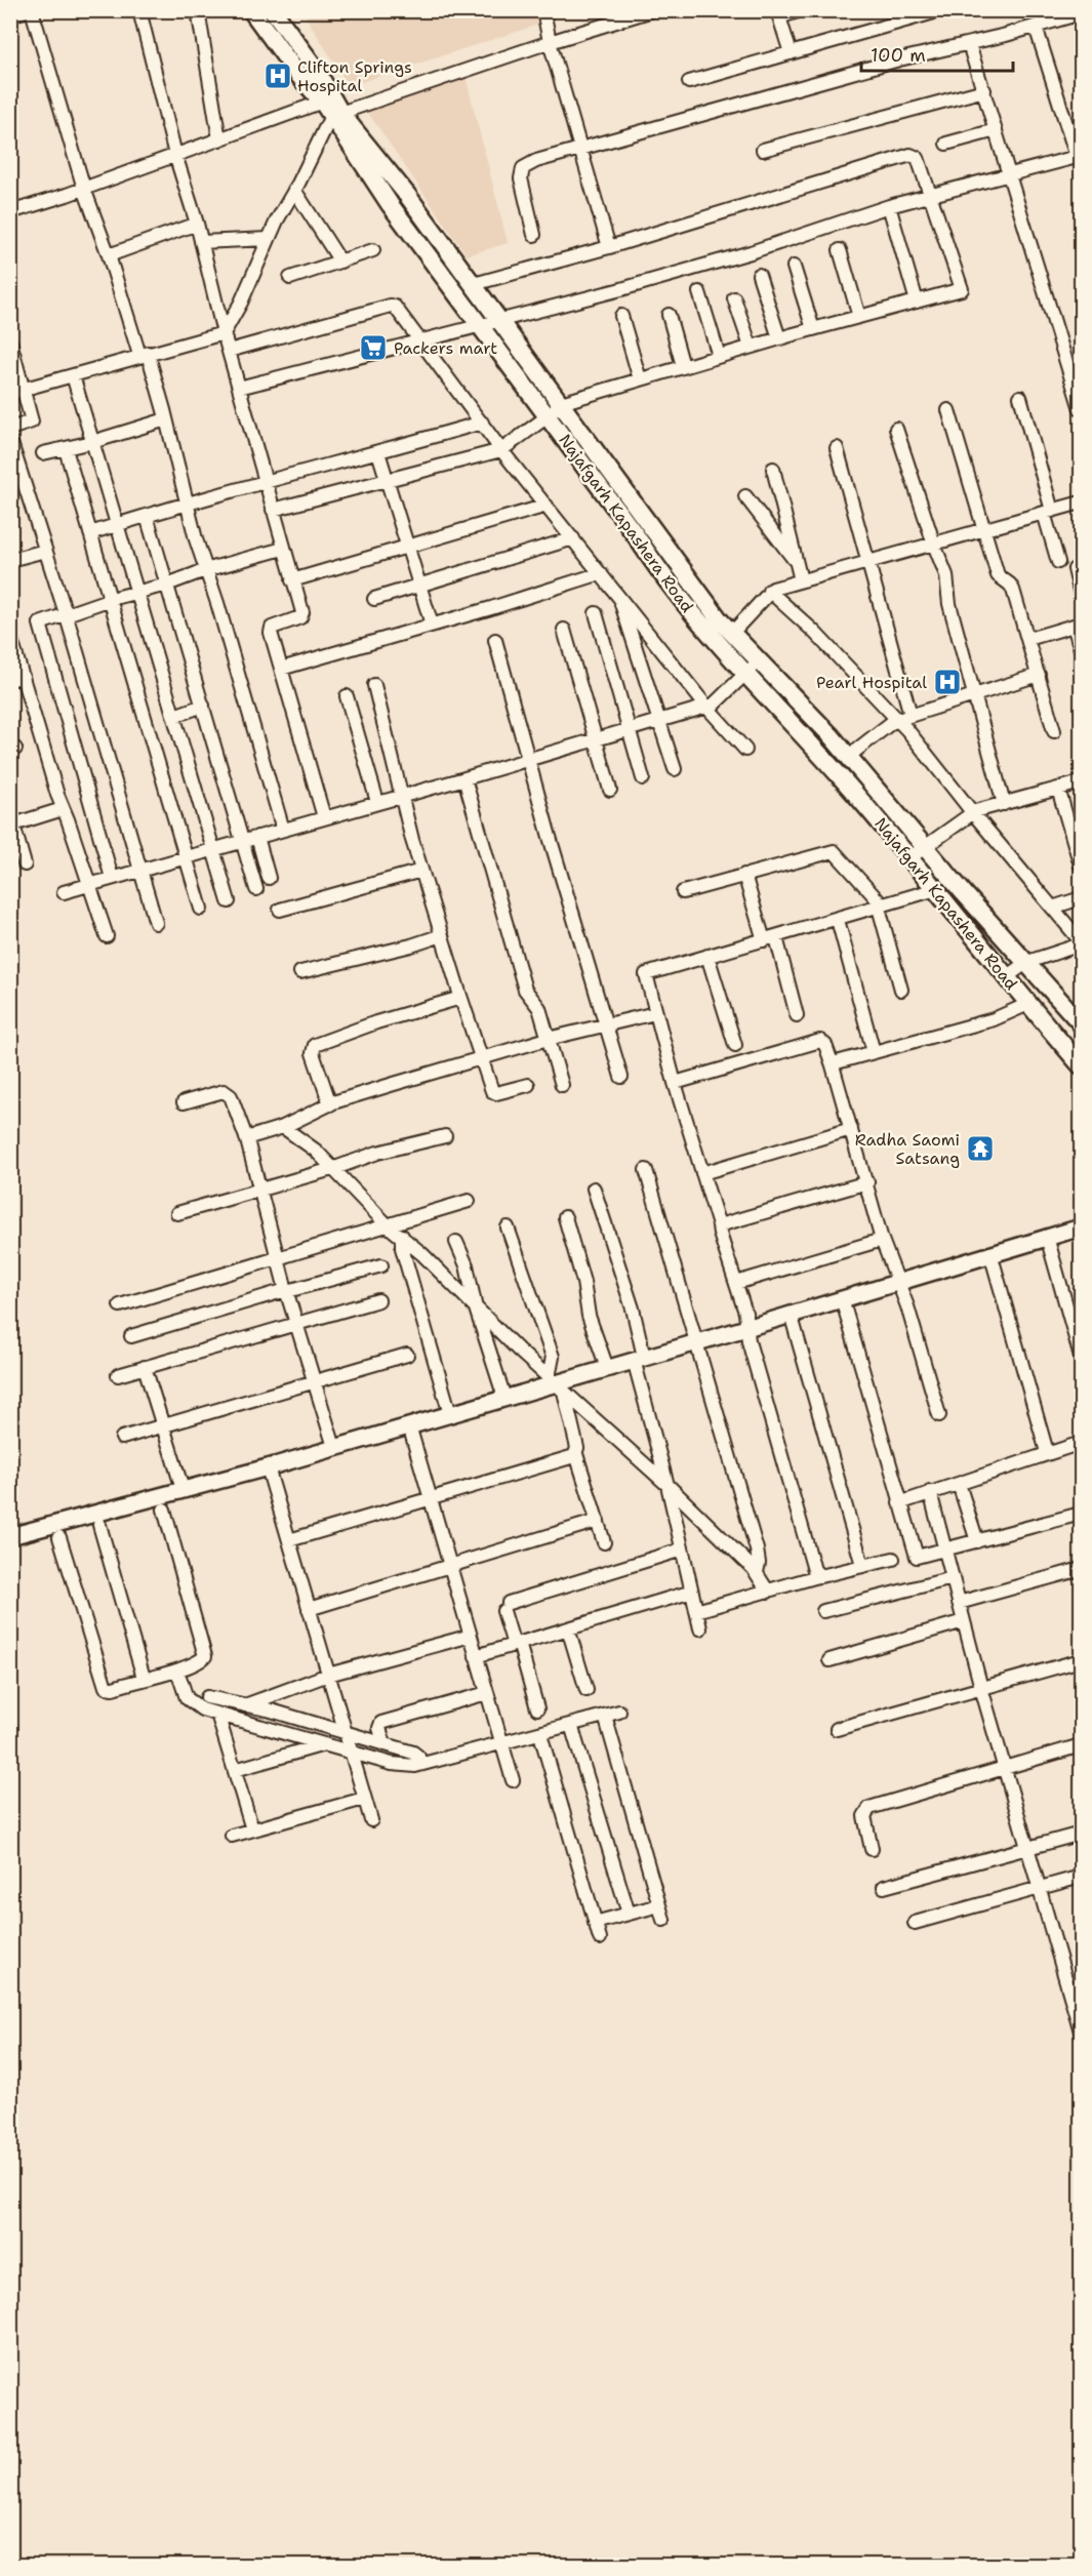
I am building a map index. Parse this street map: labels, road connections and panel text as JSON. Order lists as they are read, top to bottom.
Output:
{
  "streets": {
    "main road": ["Najafgarh Kapashera Road"]
  },
  "places": {
    "hospital": ["Clifton Springs Hospital", "Pearl Hospital"],
    "supermarket": ["Packers mart"],
    "temple": ["Radha Saomi Satsang"]
  },
  "scale_bar": "100 m"
}
